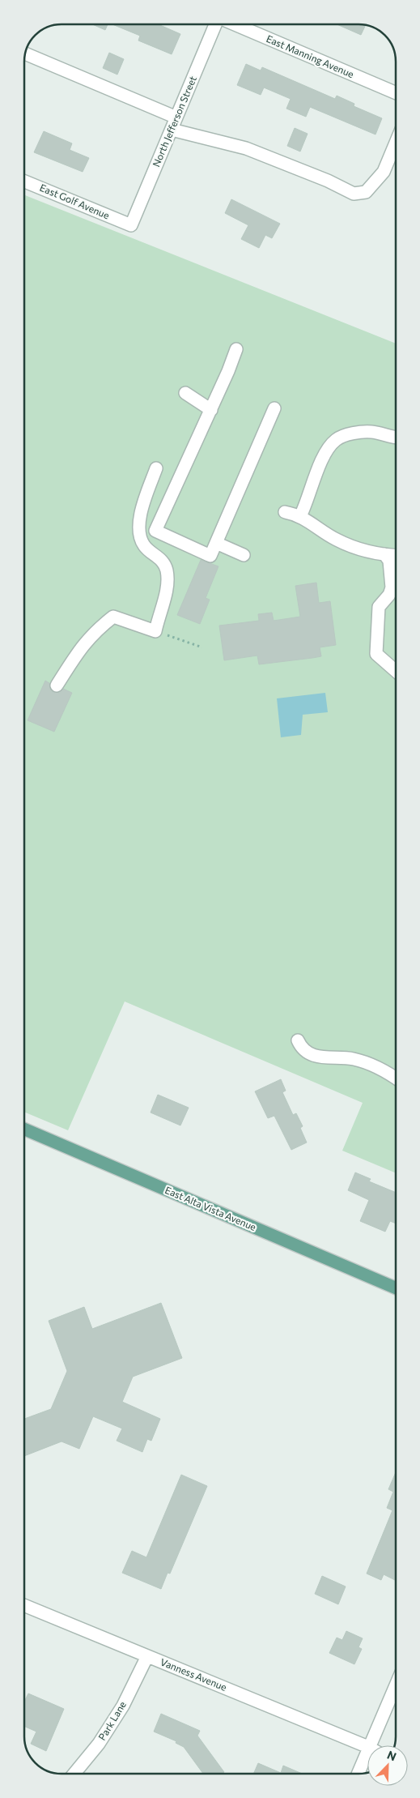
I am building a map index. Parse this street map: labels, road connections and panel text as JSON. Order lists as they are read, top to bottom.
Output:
{
  "streets": {
    "main road": ["East Alta Vista Avenue"],
    "street": [
      "East Manning Avenue",
      "North Jefferson Street",
      "East Golf Avenue",
      "Vanness Avenue",
      "Park Lane"
    ]
  },
  "crossings": [
    ["North Jefferson Street", "East Golf Avenue"],
    ["Vanness Avenue", "Park Lane"]
  ],
  "north": "top right"
}
